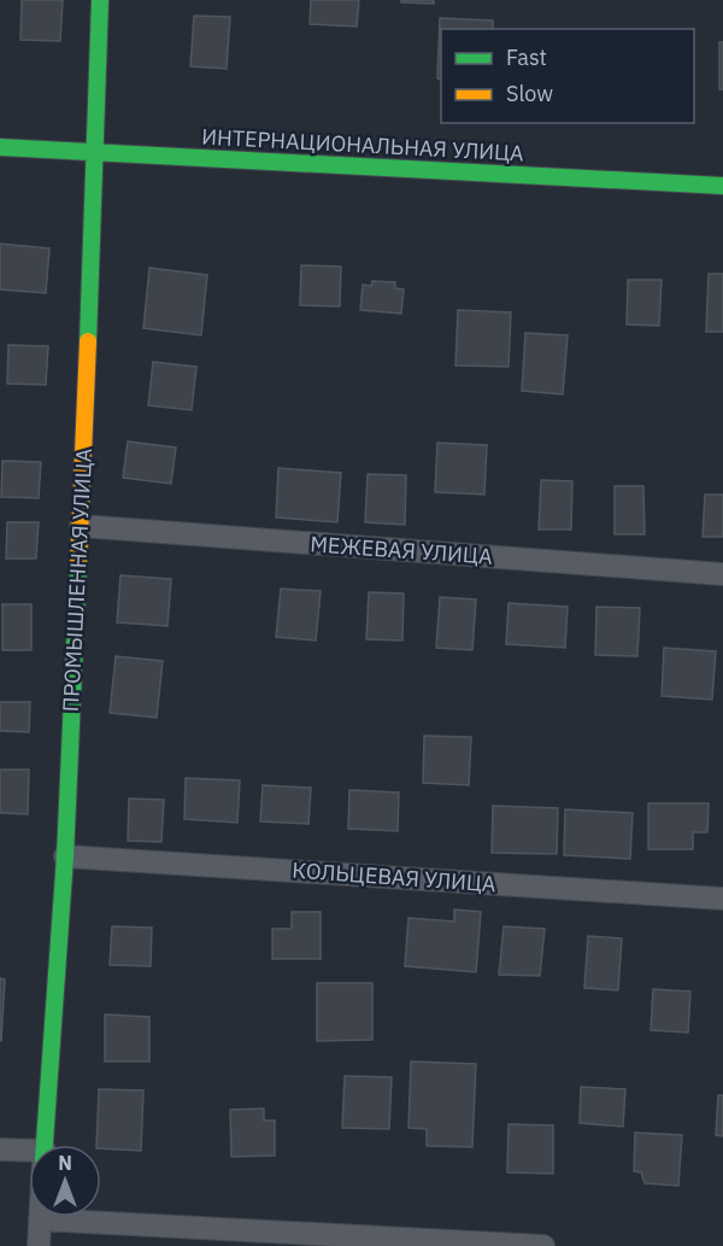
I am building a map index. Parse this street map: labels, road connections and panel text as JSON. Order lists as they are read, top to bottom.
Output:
{
  "streets": {
    "street": [
      "ИНТЕРНАЦИОНАЛЬНАЯ УЛИЦА",
      "МЕЖЕВАЯ УЛИЦА",
      "ПРОМЫШЛЕННАЯ УЛИЦА",
      "КОЛЬЦЕВАЯ УЛИЦА"
    ]
  },
  "crossings": [
    ["ИНТЕРНАЦИОНАЛЬНАЯ УЛИЦА", "ПРОМЫШЛЕННАЯ УЛИЦА"],
    ["МЕЖЕВАЯ УЛИЦА", "ПРОМЫШЛЕННАЯ УЛИЦА"],
    ["ПРОМЫШЛЕННАЯ УЛИЦА", "КОЛЬЦЕВАЯ УЛИЦА"]
  ],
  "legend": ["Fast", "Slow"],
  "north": "top"
}
